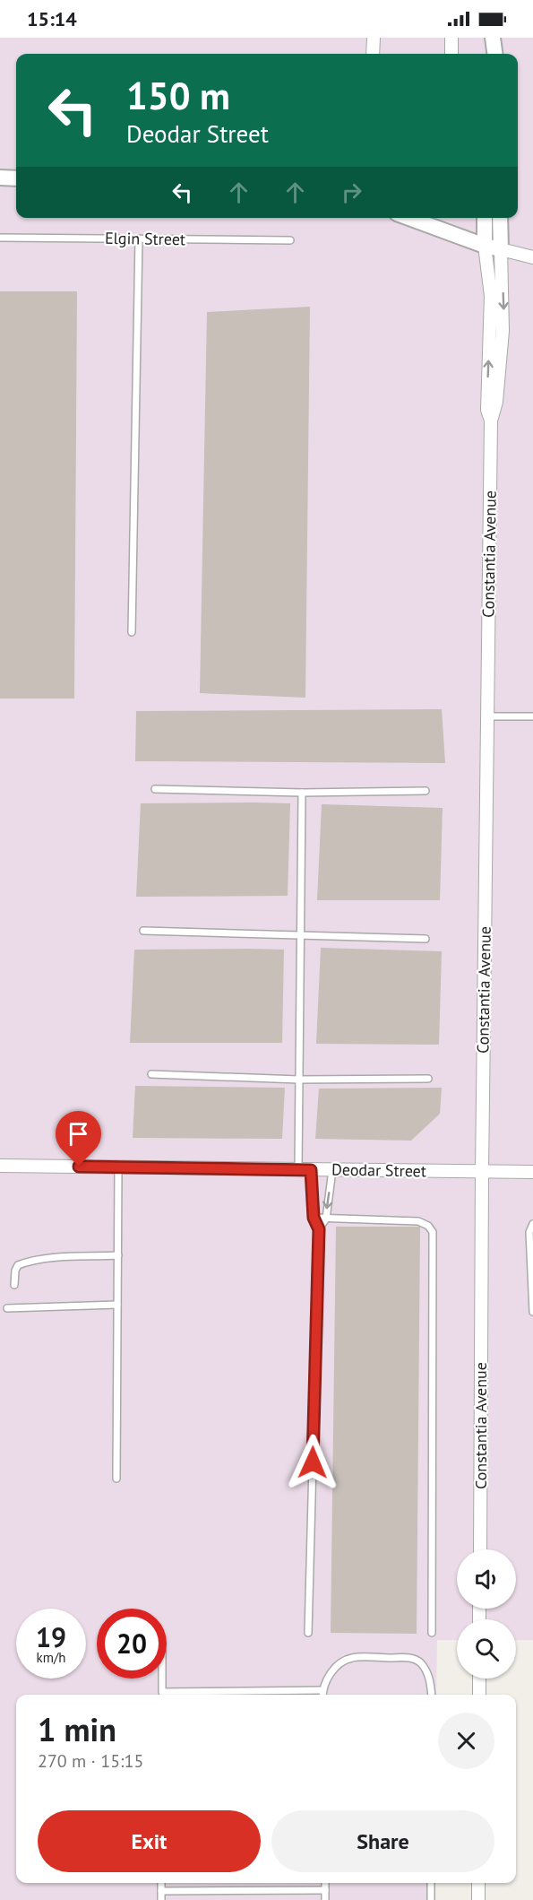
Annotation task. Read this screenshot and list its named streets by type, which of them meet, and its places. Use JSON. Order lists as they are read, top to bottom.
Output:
{
  "streets": {
    "street": ["Constantia Avenue", "Deodar Street"],
    "lane": ["Elgin Street"]
  },
  "crossings": [
    ["Constantia Avenue", "Deodar Street"]
  ],
  "page": {
    "status": "15:14",
    "turn": ["150 m", "Deodar Street"],
    "speed": "19 km/h",
    "limit": "20",
    "heading": ["1 min", "270 m · 15:15"],
    "buttons": ["Exit", "Share"]
  }
}
